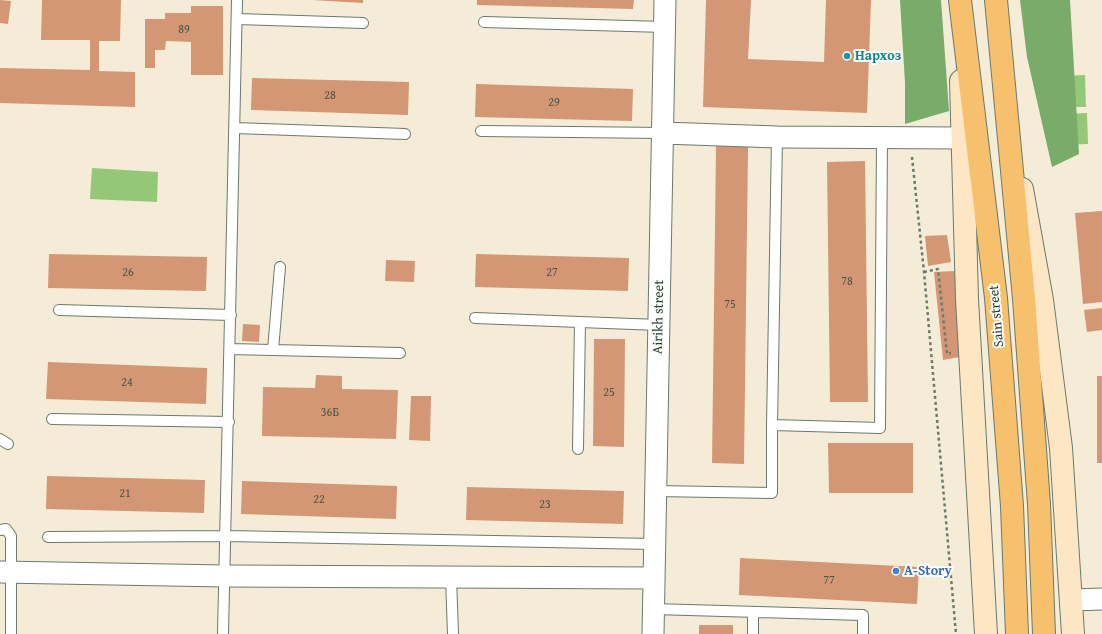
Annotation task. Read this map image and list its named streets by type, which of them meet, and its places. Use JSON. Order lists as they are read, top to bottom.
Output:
{
  "streets": {
    "main road": ["Sain street"],
    "street": ["Airikh street"]
  },
  "places": ["Нархоз", "A-Story"],
  "house_numbers": [
    "89",
    "28",
    "29",
    "26",
    "27",
    "78",
    "75",
    "24",
    "25",
    "36Б",
    "21",
    "22",
    "23",
    "77"
  ]
}
